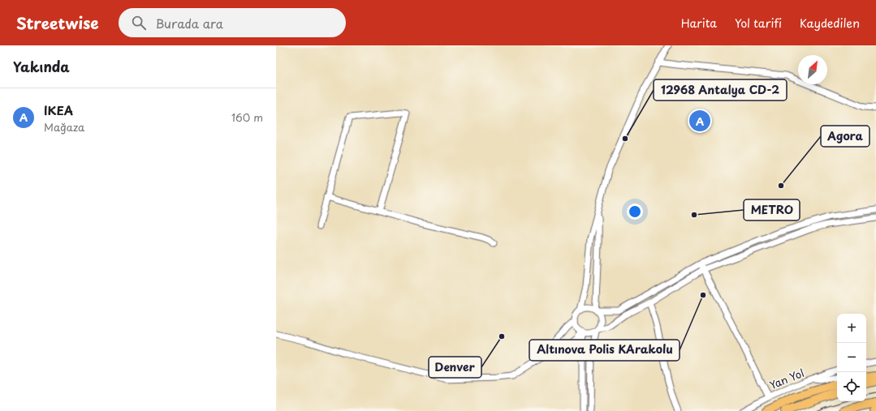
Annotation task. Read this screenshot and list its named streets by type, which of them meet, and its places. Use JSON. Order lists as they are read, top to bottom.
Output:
{
  "streets": {
    "street": ["Yan Yol"]
  },
  "places": [
    "12968 Antalya CD-2",
    "Agora",
    "METRO",
    "Altınova Polis KArakolu",
    "Denver"
  ],
  "north": "top right",
  "page": {
    "header": "Streetwise",
    "search": "Burada ara",
    "nav": ["Harita", "Yol tarifi", "Kaydedilen"],
    "heading": "Yakında",
    "list": [
      {
        "mark": "A",
        "name": "IKEA",
        "note": "Mağaza",
        "value": "160 m"
      }
    ],
    "pins": "A",
    "map_buttons": ["+", "−"]
  }
}
